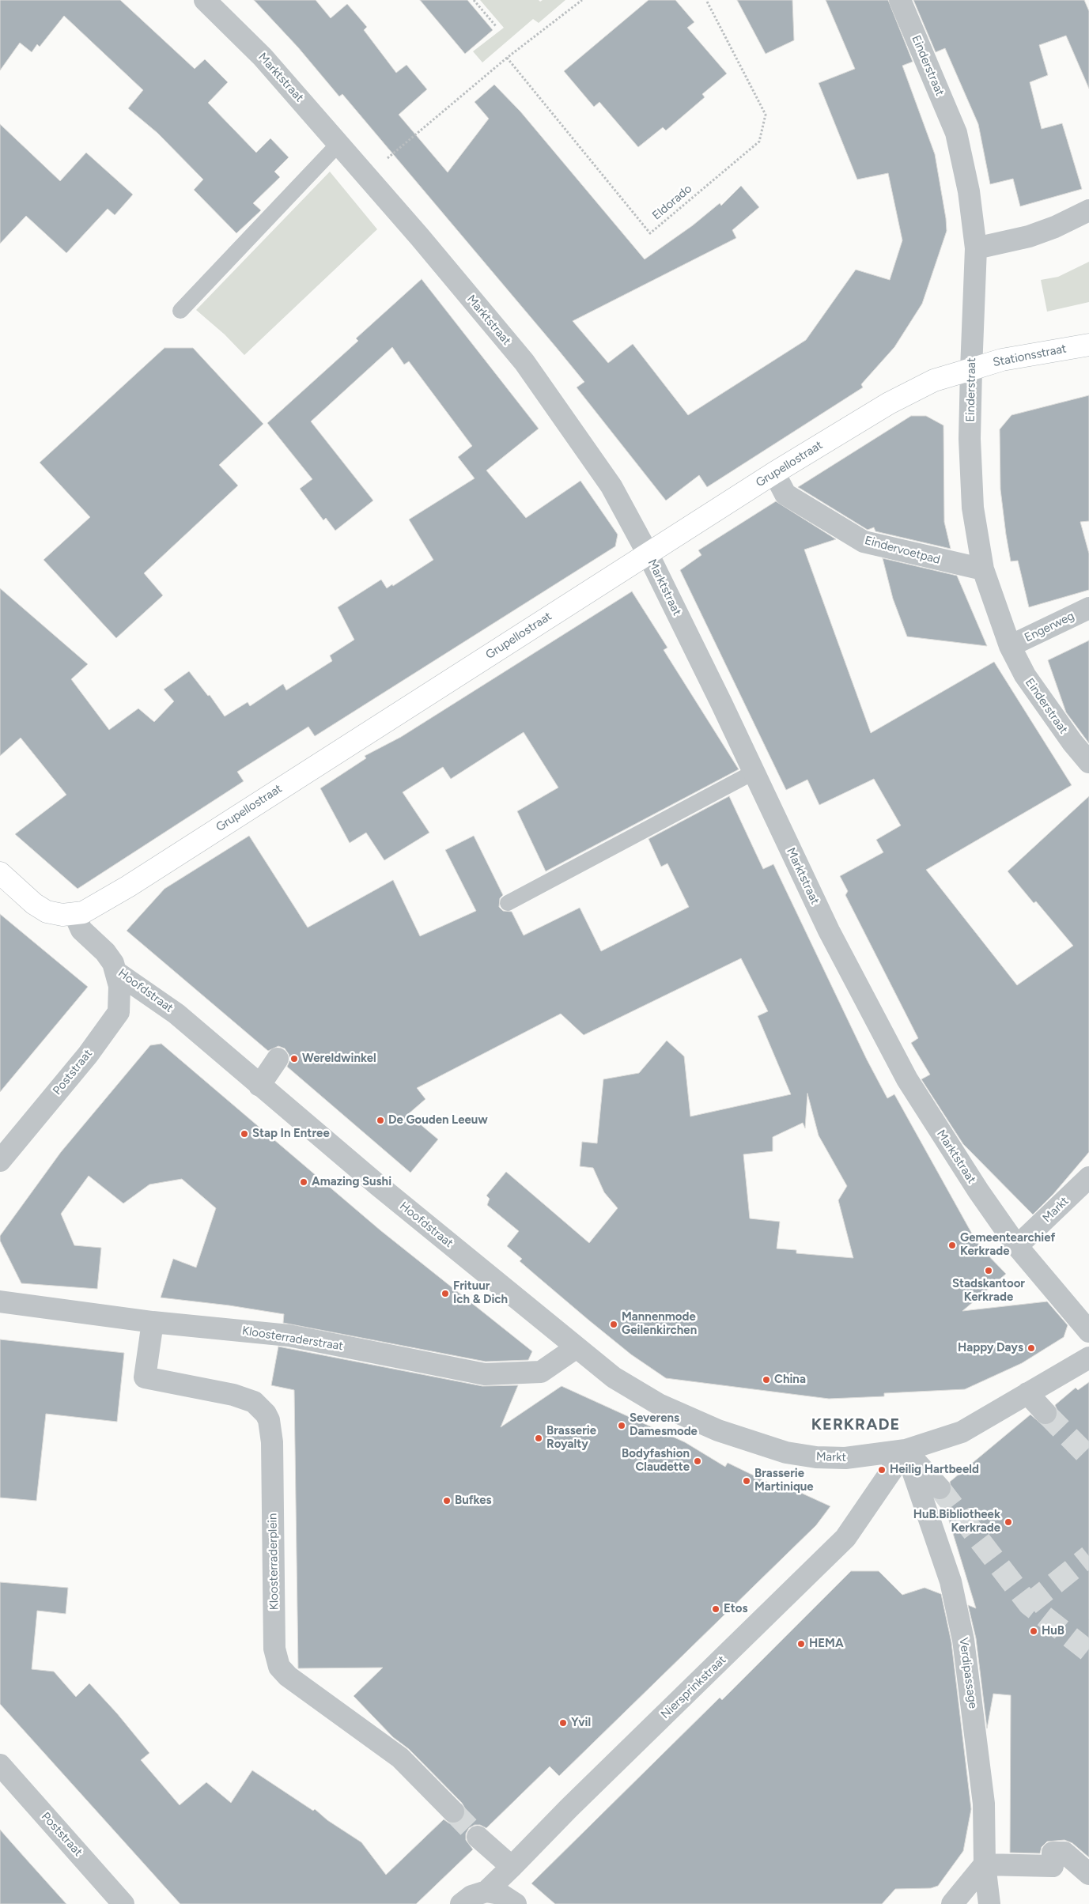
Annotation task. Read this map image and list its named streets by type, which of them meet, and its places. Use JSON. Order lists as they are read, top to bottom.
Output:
{
  "streets": {
    "main road": ["Stationsstraat", "Grupellostraat"],
    "street": [
      "Einderstraat",
      "Marktstraat",
      "Eindervoetpad",
      "Engerweg",
      "Hoofdstraat",
      "Poststraat",
      "Markt",
      "Kloosterraderstraat",
      "Kloosterraderplein",
      "Verdipassage",
      "Niersprinkstraat"
    ],
    "path": ["Eldorado"]
  },
  "crossings": [
    ["Einderstraat", "Stationsstraat"],
    ["Einderstraat", "Grupellostraat"],
    ["Einderstraat", "Eindervoetpad"],
    ["Einderstraat", "Engerweg"],
    ["Marktstraat", "Grupellostraat"],
    ["Marktstraat", "Markt"],
    ["Stationsstraat", "Grupellostraat"],
    ["Grupellostraat", "Eindervoetpad"],
    ["Grupellostraat", "Hoofdstraat"],
    ["Hoofdstraat", "Poststraat"],
    ["Hoofdstraat", "Markt"],
    ["Hoofdstraat", "Kloosterraderstraat"],
    ["Markt", "Kloosterraderstraat"],
    ["Markt", "Verdipassage"],
    ["Markt", "Niersprinkstraat"],
    ["Kloosterraderstraat", "Kloosterraderplein"],
    ["Verdipassage", "Niersprinkstraat"]
  ],
  "districts": ["KERKRADE"],
  "places": [
    "Wereldwinkel",
    "De Gouden Leeuw",
    "Stap In Entree",
    "Amazing Sushi",
    "Gemeentearchief Kerkrade",
    "Stadskantoor Kerkrade",
    "Frituur Ich & Dich",
    "Mannenmode Geilenkirchen",
    "Happy Days",
    "China",
    "Severens Damesmode",
    "Brasserie Royalty",
    "Bodyfashion Claudette",
    "Heilig Hartbeeld",
    "Brasserie Martinique",
    "Bufkes",
    "HuB.Bibliotheek Kerkrade",
    "Etos",
    "HuB",
    "HEMA",
    "Yvil"
  ]
}
